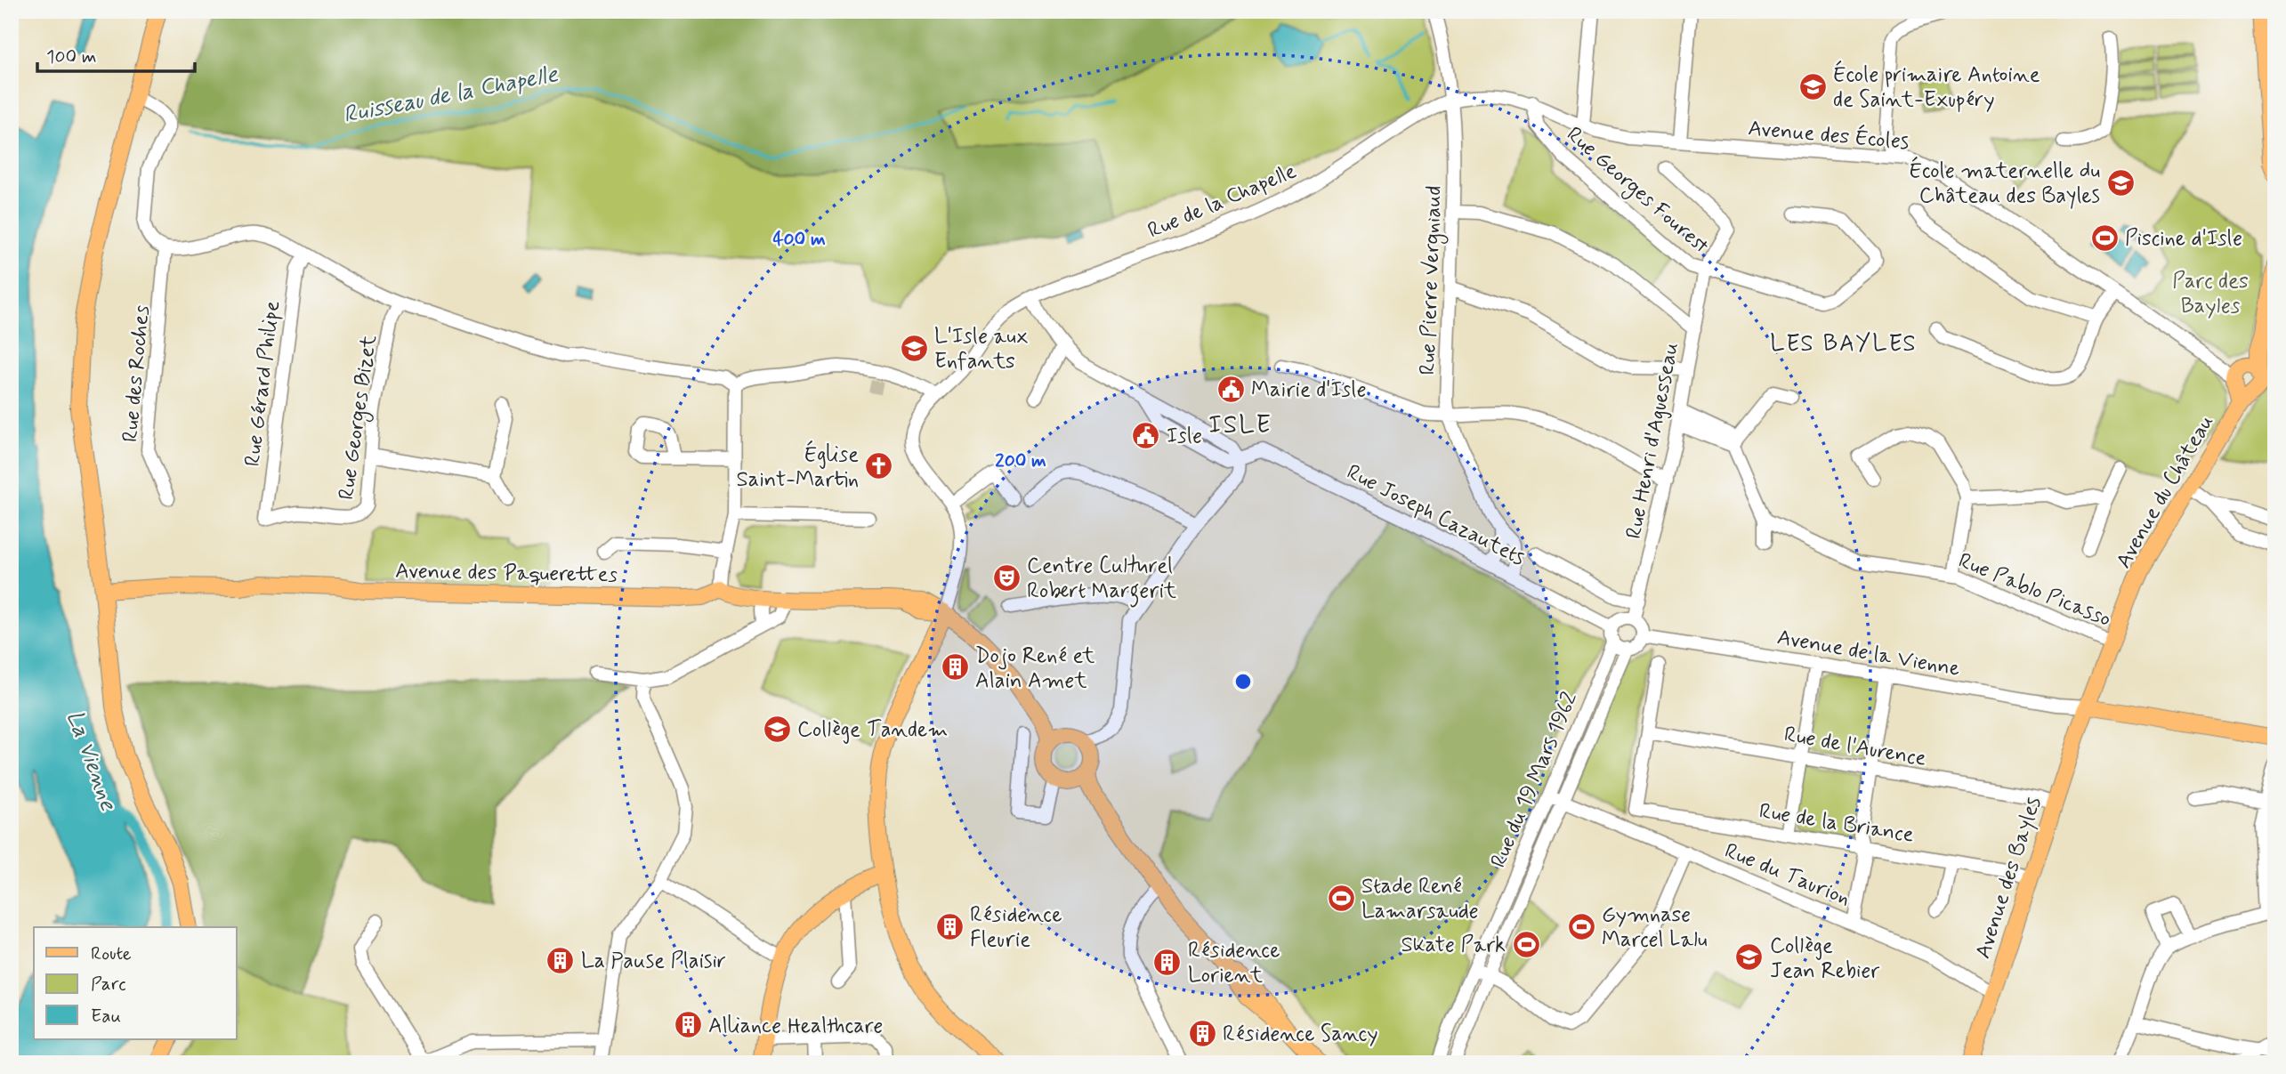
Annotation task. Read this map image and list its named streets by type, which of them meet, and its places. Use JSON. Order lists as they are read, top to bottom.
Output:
{
  "streets": {
    "main road": ["Avenue du Château", "Avenue des Paquerettes", "Avenue des Bayles"],
    "street": [
      "Avenue des Écoles",
      "Rue Georges Fourest",
      "Rue de la Chapelle",
      "Rue Pierre Vergniaud",
      "Rue des Roches",
      "Rue Gérard Philipe",
      "Rue Georges Bizet",
      "Rue Henri d'Aguesseau",
      "Rue Joseph Cazautets",
      "Rue Pablo Picasso",
      "Avenue de la Vienne",
      "Rue de l'Aurence",
      "Rue du 19 Mars 1962",
      "Rue de la Briance",
      "Rue du Taurion"
    ]
  },
  "crossings": [
    ["Avenue des Écoles", "Rue Georges Fourest"],
    ["Avenue des Écoles", "Rue de la Chapelle"],
    ["Avenue des Écoles", "Rue Pierre Vergniaud"],
    ["Avenue des Écoles", "Avenue du Château"],
    ["Rue Georges Fourest", "Rue Henri d'Aguesseau"],
    ["Rue de la Chapelle", "Rue Pierre Vergniaud"],
    ["Rue de la Chapelle", "Rue Joseph Cazautets"],
    ["Rue Gérard Philipe", "Rue Georges Bizet"],
    ["Rue Henri d'Aguesseau", "Rue Joseph Cazautets"],
    ["Rue Henri d'Aguesseau", "Avenue de la Vienne"],
    ["Rue Henri d'Aguesseau", "Rue du 19 Mars 1962"],
    ["Avenue du Château", "Rue Pablo Picasso"],
    ["Avenue du Château", "Avenue de la Vienne"],
    ["Avenue du Château", "Avenue des Bayles"],
    ["Rue Joseph Cazautets", "Avenue de la Vienne"],
    ["Rue Joseph Cazautets", "Rue du 19 Mars 1962"],
    ["Avenue de la Vienne", "Rue du 19 Mars 1962"],
    ["Avenue de la Vienne", "Avenue des Bayles"],
    ["Rue de l'Aurence", "Rue de la Briance"],
    ["Rue de l'Aurence", "Avenue des Bayles"],
    ["Rue du 19 Mars 1962", "Rue du Taurion"],
    ["Rue de la Briance", "Avenue des Bayles"],
    ["Rue du Taurion", "Avenue des Bayles"]
  ],
  "districts": ["LES BAYLES", "ISLE"],
  "water": ["Ruisseau de la Chapelle", "La Vienne"],
  "parks": ["Parc des Bayles"],
  "places": {
    "school or university": [
      "École primaire Antoine de Saint-Exupéry",
      "École maternelle du Château des Bayles",
      "L'Isle aux Enfants",
      "Collège Tandem",
      "Collège Jean Rebier"
    ],
    "sports": [
      "Piscine d'Isle",
      "Stade René Lamarsaude",
      "Gymnase Marcel Lalu",
      "Skate Park"
    ],
    "public building": ["Mairie d'Isle", "Isle"],
    "church": ["Église Saint-Martin"],
    "theatre": ["Centre Culturel Robert Margerit"],
    "building": [
      "Dojo René et Alain Amet",
      "Résidence Fleurie",
      "La Pause Plaisir",
      "Résidence Lorient",
      "Alliance Healthcare",
      "Résidence Sancy"
    ]
  },
  "legend": ["Route", "Parc", "Eau"],
  "scale_bar": "100 m",
  "rings": ["400 m", "200 m"]
}
